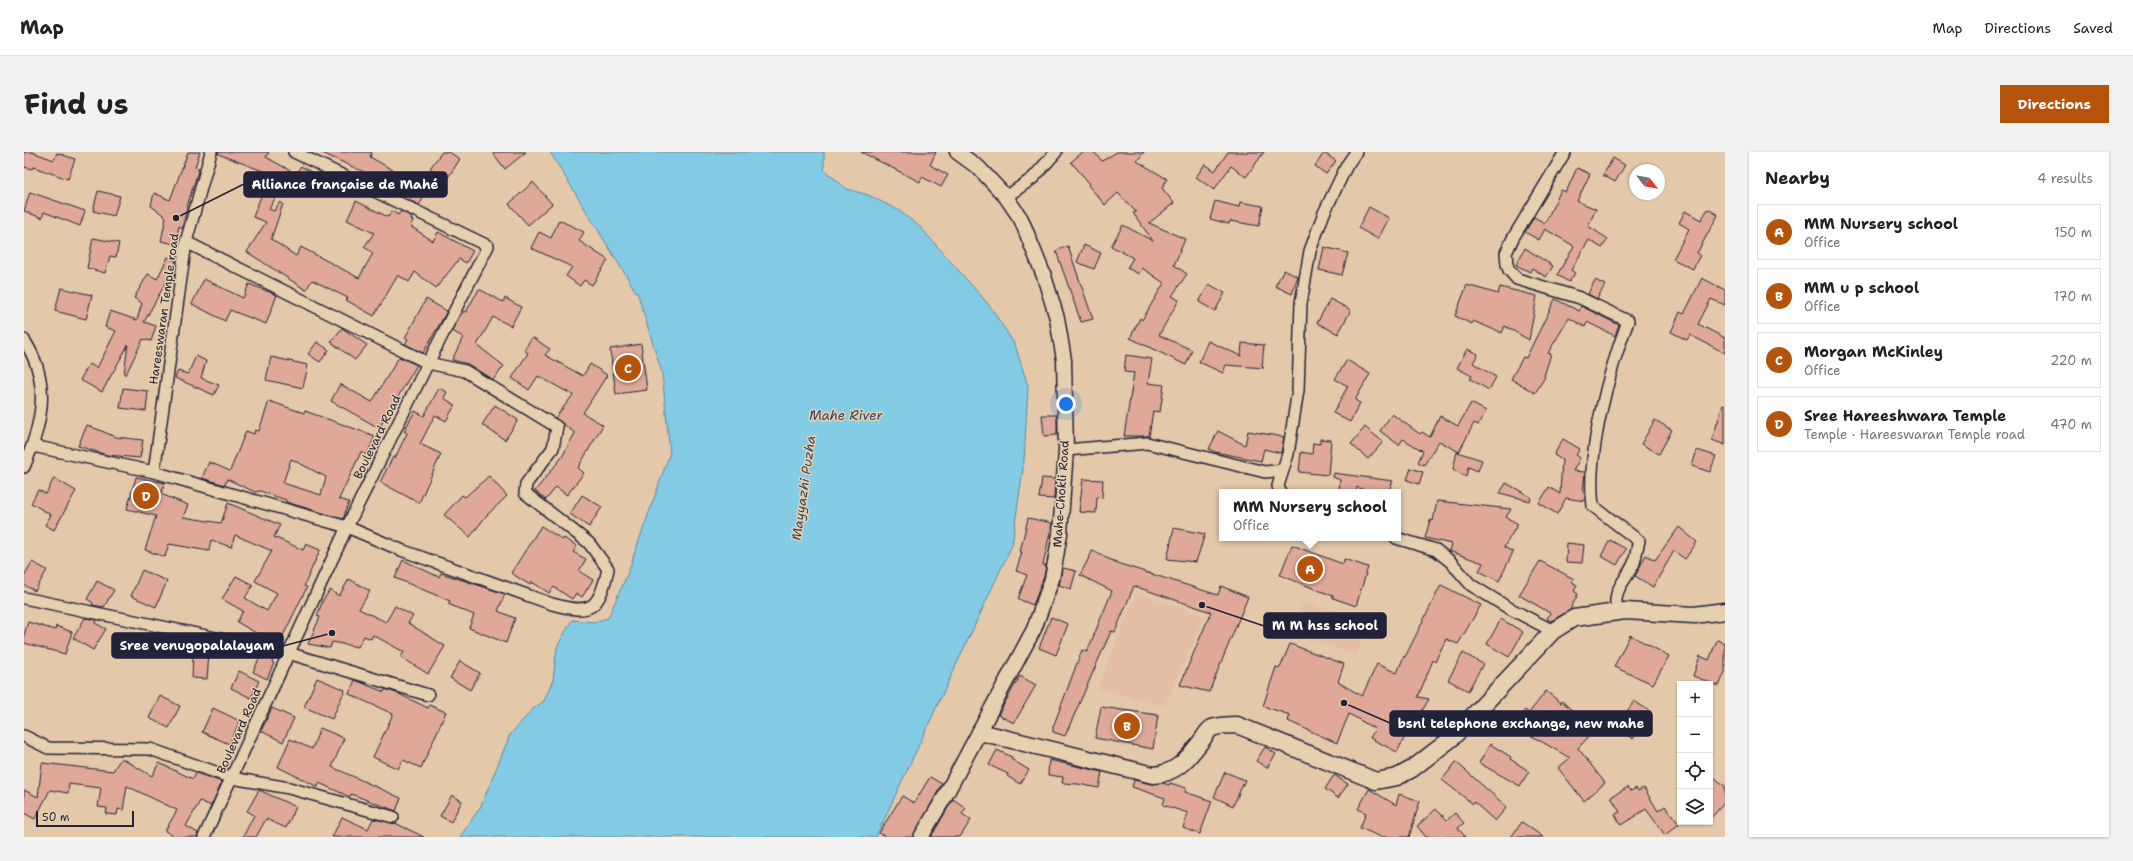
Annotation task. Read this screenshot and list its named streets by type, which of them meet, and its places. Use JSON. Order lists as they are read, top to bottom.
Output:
{
  "streets": {
    "street": ["Hareeswaran Temple road", "Boulevard Road", "Mahe-Chokli Road"]
  },
  "water": ["Mahe River", "Mayyazhi Puzha"],
  "places": [
    "Alliance française de Mahé",
    "M M hss school",
    "Sree venugopalalayam",
    "bsnl telephone exchange, new mahe"
  ],
  "scale_bar": "50 m",
  "north": "bottom right",
  "page": {
    "header": "Map",
    "nav": ["Map", "Directions", "Saved"],
    "title": "Find us",
    "buttons": "Directions",
    "heading": ["Nearby", "4 results"],
    "list": [
      {
        "mark": "A",
        "name": "MM Nursery school",
        "note": "Office",
        "value": "150 m"
      },
      {
        "mark": "B",
        "name": "MM u p school",
        "note": "Office",
        "value": "170 m"
      },
      {
        "mark": "C",
        "name": "Morgan McKinley",
        "note": "Office",
        "value": "220 m"
      },
      {
        "mark": "D",
        "name": "Sree Hareeshwara Temple",
        "note": "Temple · Hareeswaran Temple road",
        "value": "470 m"
      }
    ],
    "pins": [
      "C",
      "D",
      "A",
      "B"
    ],
    "popup": ["MM Nursery school", "Office"],
    "map_buttons": ["+", "−"],
    "scale": "50 m"
  }
}
